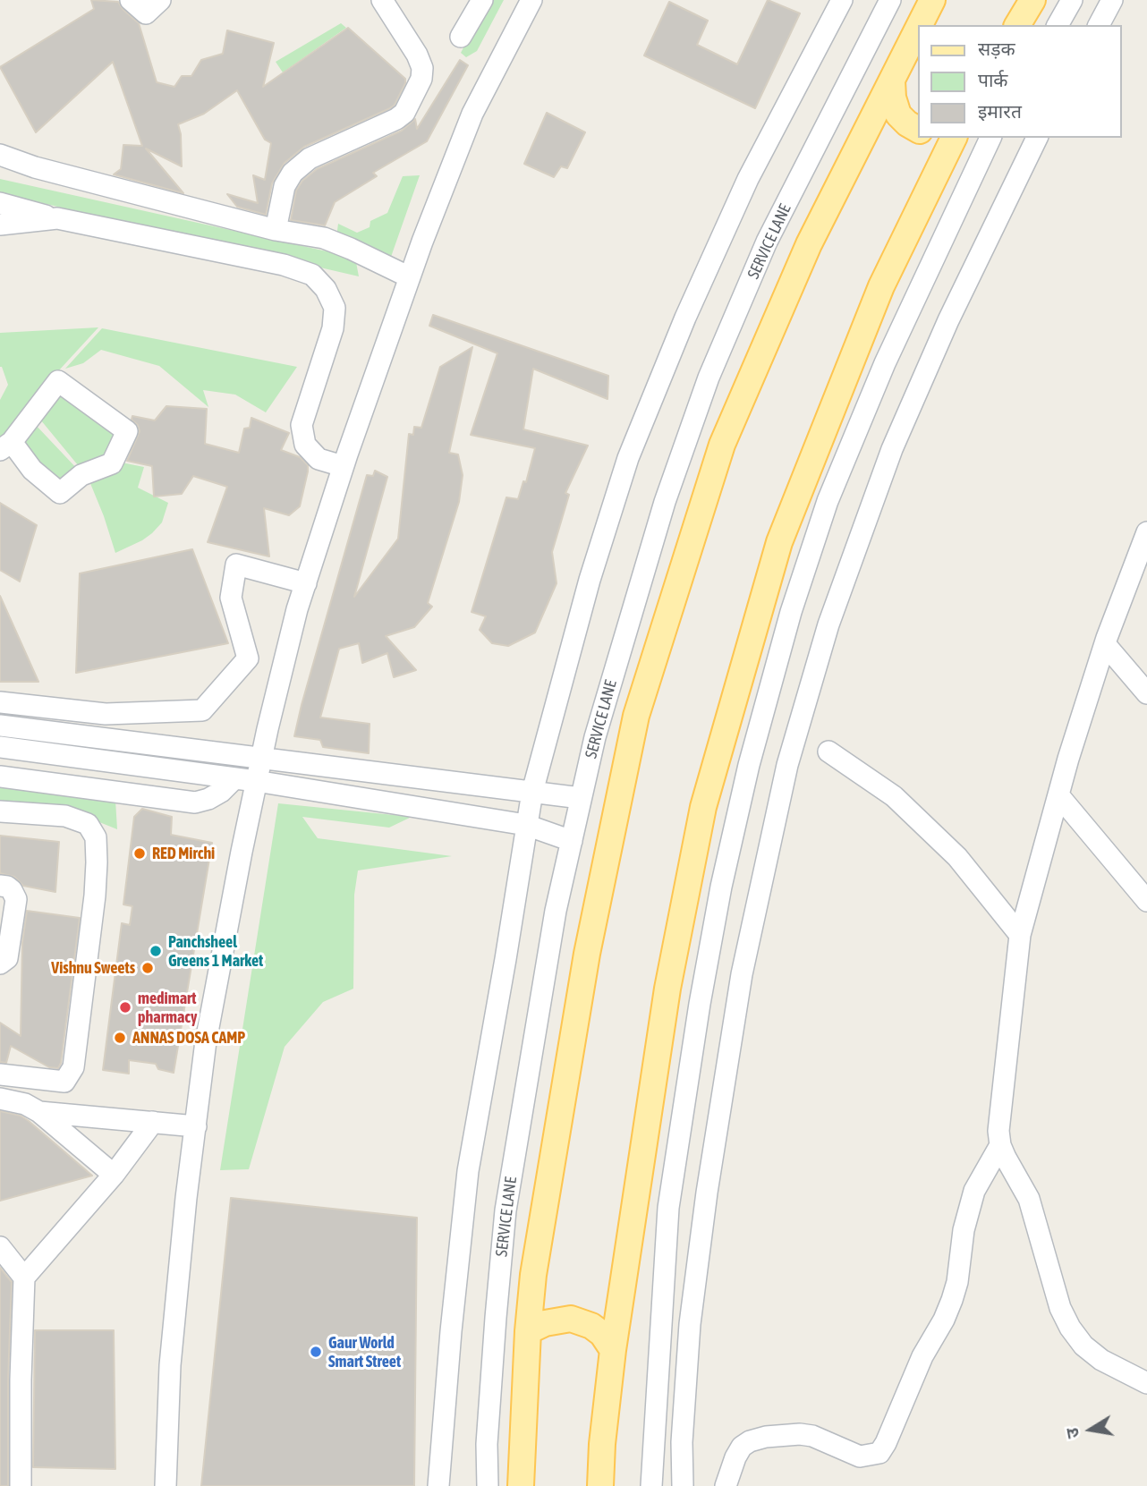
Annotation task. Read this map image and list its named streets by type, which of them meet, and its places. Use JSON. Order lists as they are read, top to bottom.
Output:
{
  "streets": {
    "street": ["SERVICE LANE"]
  },
  "places": [
    "RED Mirchi",
    "Panchsheel Greens 1 Market",
    "Vishnu Sweets",
    "medimart pharmacy",
    "ANNAS DOSA CAMP",
    "Gaur World Smart Street"
  ],
  "legend": ["सड़क", "पार्क", "इमारत"],
  "north": "left"
}
